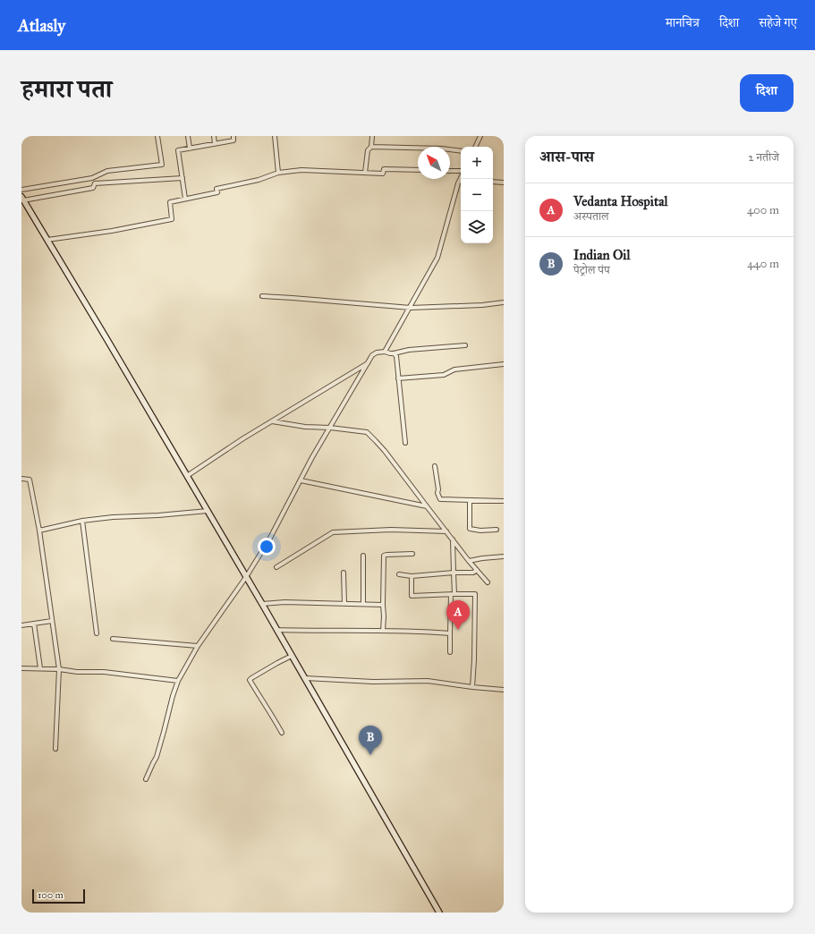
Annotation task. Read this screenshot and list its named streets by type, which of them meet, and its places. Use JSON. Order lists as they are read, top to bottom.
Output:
{
  "scale_bar": "100 m",
  "north": "top left",
  "page": {
    "header": "Atlasly",
    "nav": ["मानचित्र", "दिशा", "सहेजे गए"],
    "title": "हमारा पता",
    "buttons": "दिशा",
    "heading": ["आस-पास", "2 नतीजे"],
    "map_buttons": ["+", "−"],
    "list": [
      {
        "mark": "A",
        "name": "Vedanta Hospital",
        "note": "अस्पताल",
        "value": "400 m"
      },
      {
        "mark": "B",
        "name": "Indian Oil",
        "note": "पेट्रोल पंप",
        "value": "440 m"
      }
    ],
    "pins": ["A", "B"],
    "scale": "100 m"
  }
}
